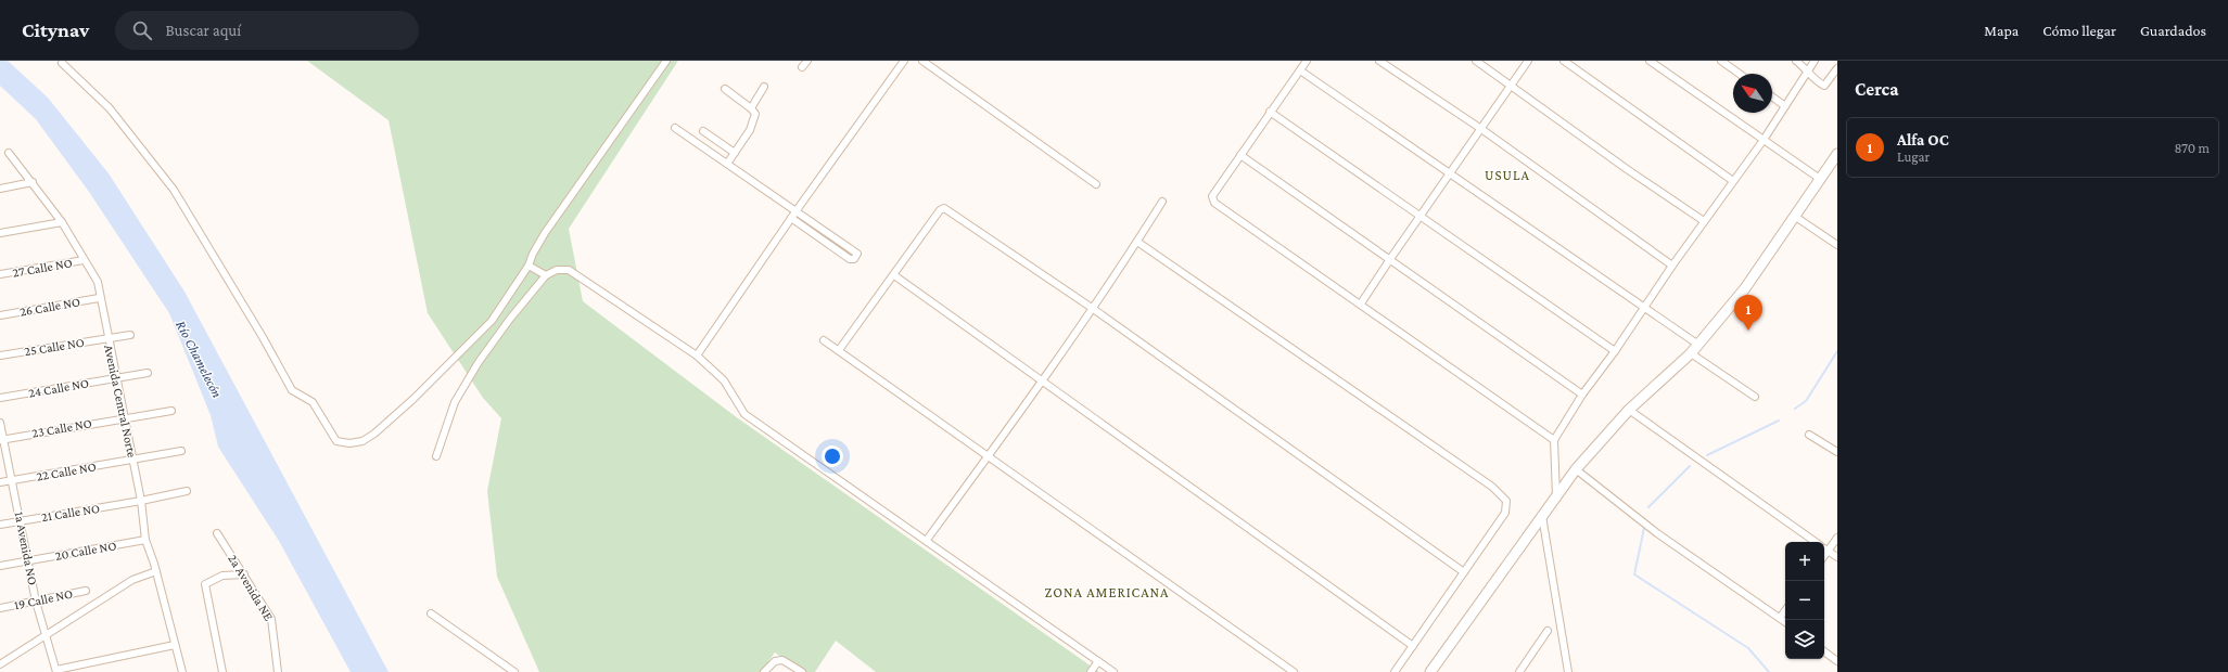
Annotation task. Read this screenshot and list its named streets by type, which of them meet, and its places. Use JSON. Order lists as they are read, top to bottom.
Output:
{
  "streets": {
    "street": [
      "27 Calle NO",
      "26 Calle NO",
      "25 Calle NO",
      "24 Calle NO",
      "Avenida Central Norte",
      "23 Calle NO",
      "22 Calle NO",
      "21 Calle NO",
      "1a Avenida NO",
      "20 Calle NO",
      "2a Avenida NE",
      "19 Calle NO"
    ]
  },
  "crossings": [
    ["27 Calle NO", "Avenida Central Norte"],
    ["26 Calle NO", "Avenida Central Norte"],
    ["25 Calle NO", "Avenida Central Norte"],
    ["24 Calle NO", "Avenida Central Norte"],
    ["Avenida Central Norte", "23 Calle NO"],
    ["Avenida Central Norte", "22 Calle NO"],
    ["Avenida Central Norte", "21 Calle NO"],
    ["Avenida Central Norte", "20 Calle NO"],
    ["23 Calle NO", "1a Avenida NO"],
    ["22 Calle NO", "1a Avenida NO"],
    ["21 Calle NO", "1a Avenida NO"],
    ["1a Avenida NO", "20 Calle NO"],
    ["1a Avenida NO", "19 Calle NO"]
  ],
  "districts": ["USULA", "ZONA AMERICANA"],
  "water": ["Río Chamelecón"],
  "north": "top left",
  "page": {
    "header": "Citynav",
    "search": "Buscar aquí",
    "nav": ["Mapa", "Cómo llegar", "Guardados"],
    "heading": "Cerca",
    "list": [
      {
        "mark": "1",
        "name": "Alfa OC",
        "note": "Lugar",
        "value": "870 m"
      }
    ],
    "pins": "1",
    "map_buttons": ["+", "−"]
  }
}
